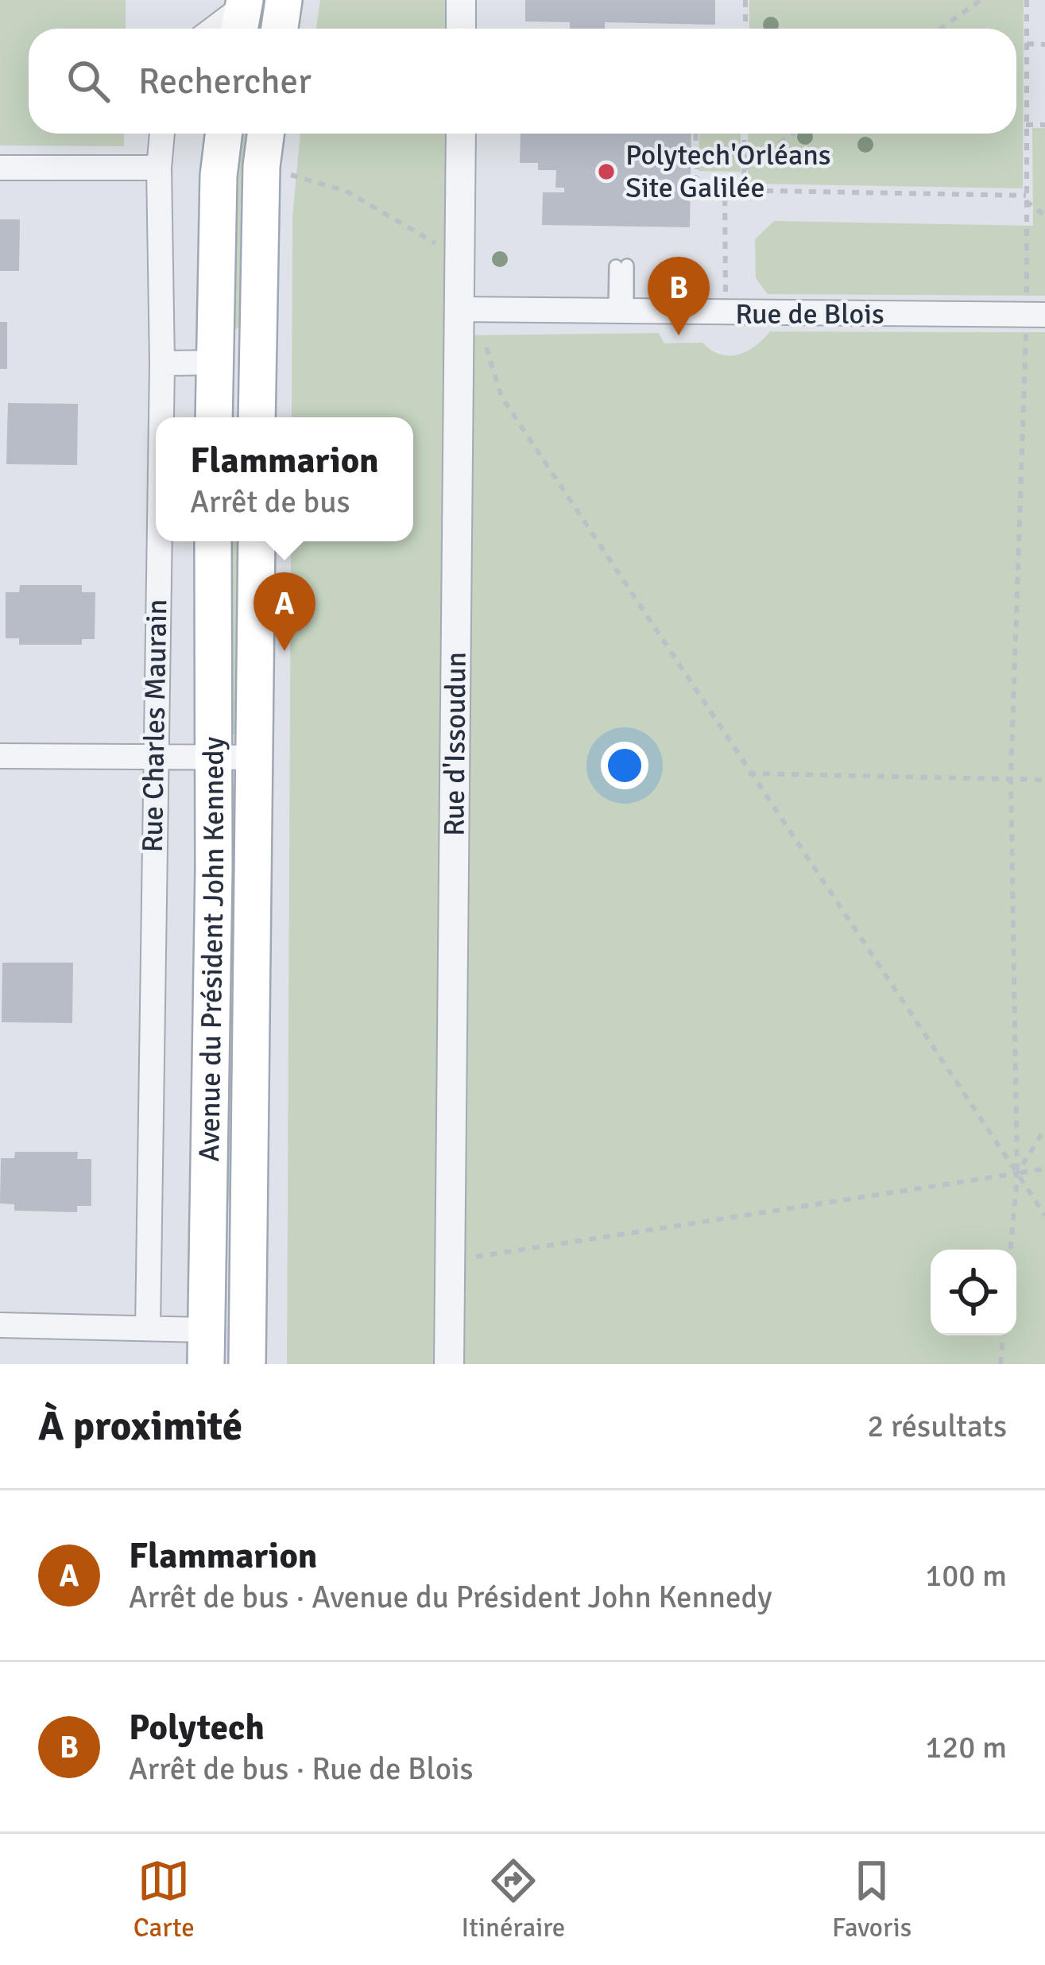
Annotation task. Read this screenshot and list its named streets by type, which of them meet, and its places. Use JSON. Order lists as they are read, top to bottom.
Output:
{
  "streets": {
    "main road": ["Avenue du Président John Kennedy"],
    "street": ["Rue de Blois", "Rue Charles Maurain", "Rue d'Issoudun"]
  },
  "crossings": [
    ["Rue de Blois", "Rue d'Issoudun"]
  ],
  "places": ["Polytech'Orléans Site Galilée"],
  "page": {
    "search": "Rechercher",
    "pins": ["B", "A"],
    "popup": ["Flammarion", "Arrêt de bus"],
    "heading": ["À proximité", "2 résultats"],
    "list": [
      {
        "mark": "A",
        "name": "Flammarion",
        "note": "Arrêt de bus · Avenue du Président John Kennedy",
        "value": "100 m"
      },
      {
        "mark": "B",
        "name": "Polytech",
        "note": "Arrêt de bus · Rue de Blois",
        "value": "120 m"
      }
    ],
    "nav": ["Carte", "Itinéraire", "Favoris"]
  }
}
